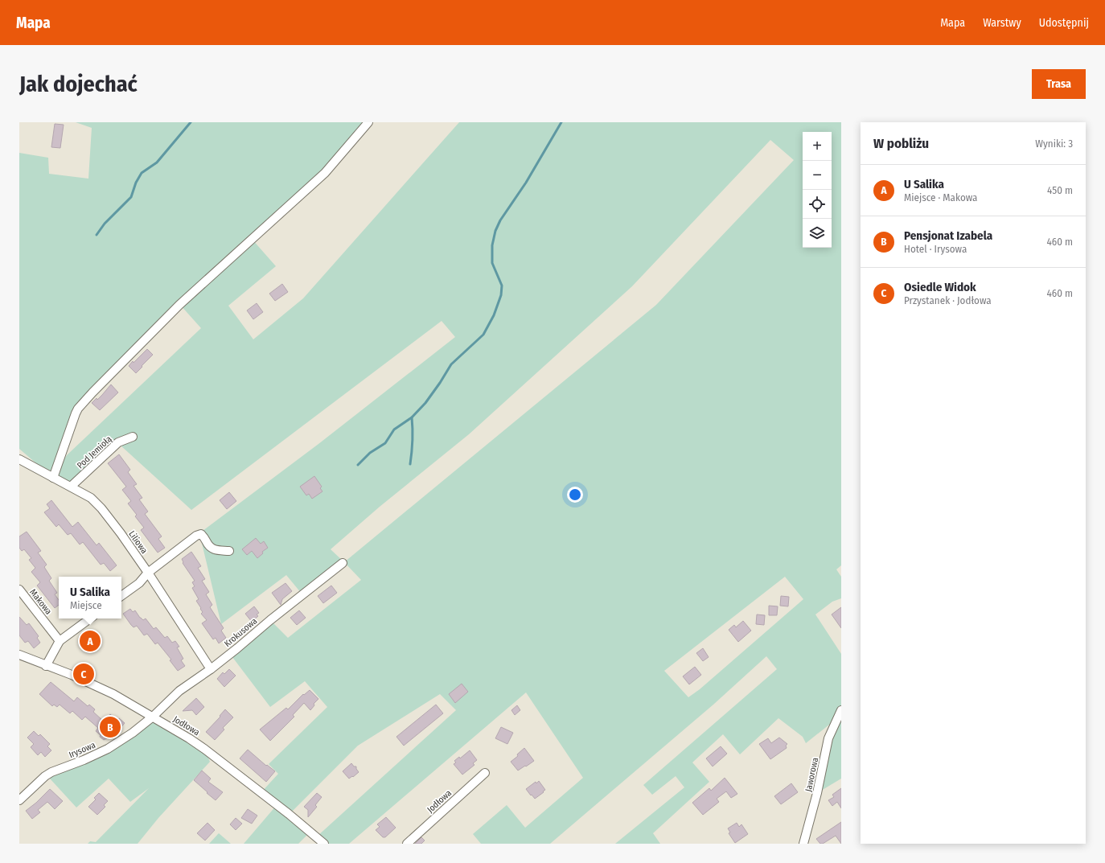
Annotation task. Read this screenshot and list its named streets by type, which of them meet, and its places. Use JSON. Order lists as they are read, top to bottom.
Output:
{
  "streets": {
    "street": [
      "Pod Jemiołą",
      "Liliowa",
      "Makowa",
      "Krokusowa",
      "Jodłowa",
      "Irysowa",
      "Jaworowa"
    ]
  },
  "crossings": [
    ["Pod Jemiołą", "Liliowa"],
    ["Liliowa", "Krokusowa"],
    ["Krokusowa", "Jodłowa"],
    ["Krokusowa", "Irysowa"],
    ["Jodłowa", "Irysowa"]
  ],
  "page": {
    "header": "Mapa",
    "nav": ["Mapa", "Warstwy", "Udostępnij"],
    "buttons": "Trasa",
    "title": "Jak dojechać",
    "heading": ["W pobliżu", "Wyniki: 3"],
    "map_buttons": ["+", "−"],
    "list": [
      {
        "mark": "A",
        "name": "U Salika",
        "note": "Miejsce · Makowa",
        "value": "450 m"
      },
      {
        "mark": "B",
        "name": "Pensjonat Izabela",
        "note": "Hotel · Irysowa",
        "value": "460 m"
      },
      {
        "mark": "C",
        "name": "Osiedle Widok",
        "note": "Przystanek · Jodłowa",
        "value": "460 m"
      }
    ],
    "popup": ["U Salika", "Miejsce"],
    "pins": ["A", "C", "B"]
  }
}
